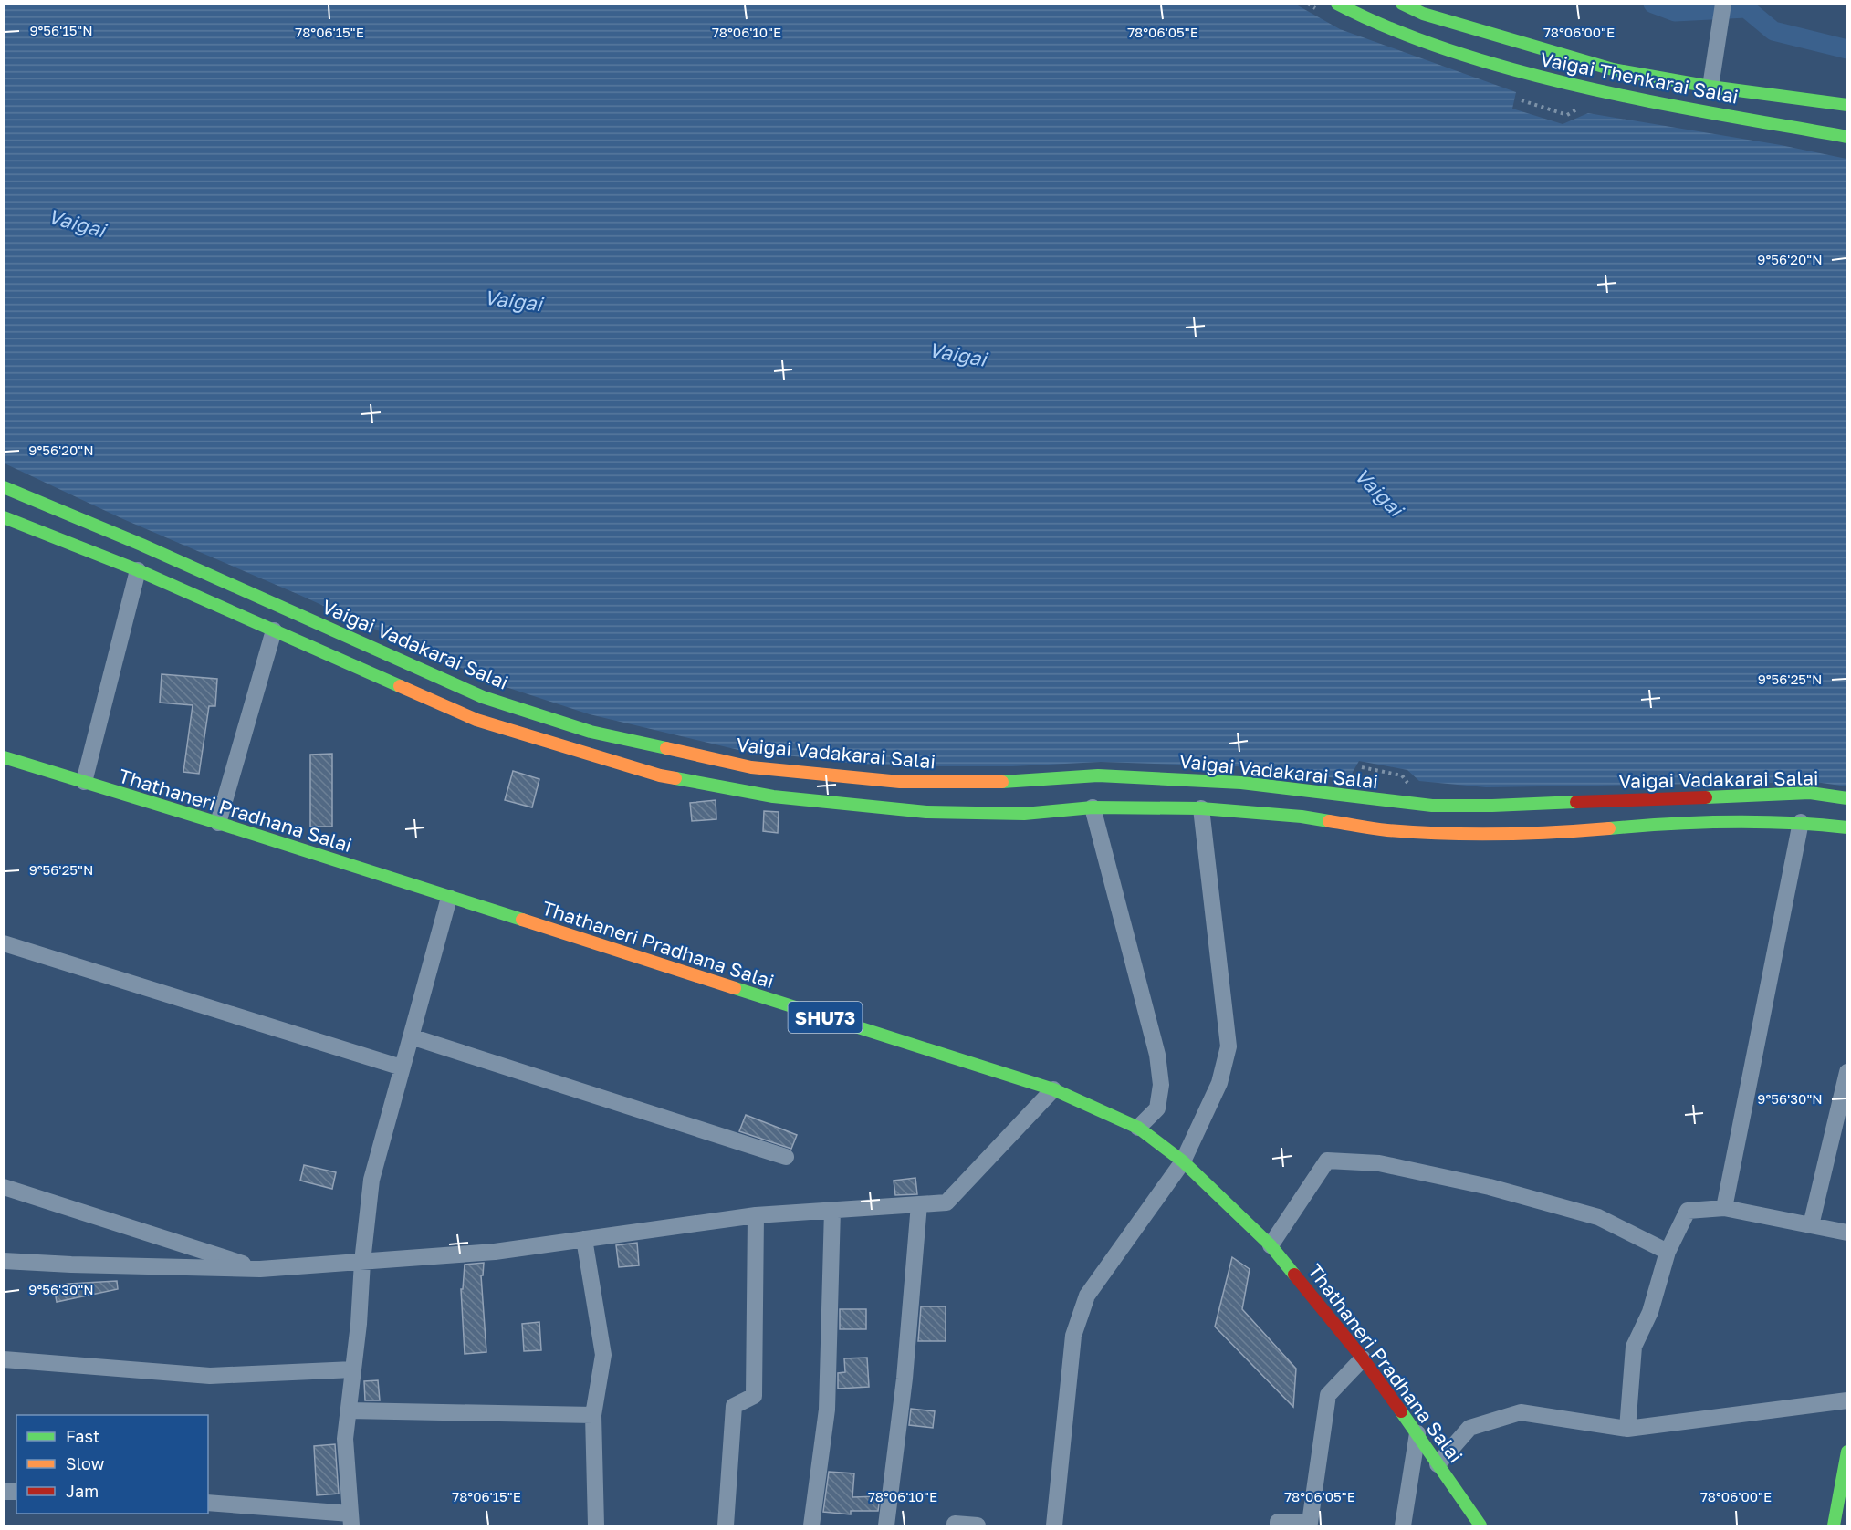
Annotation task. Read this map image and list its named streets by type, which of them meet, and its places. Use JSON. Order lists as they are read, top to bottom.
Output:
{
  "streets": {
    "main road": [
      "Vaigai Thenkarai Salai",
      "Vaigai Vadakarai Salai",
      "Thathaneri Pradhana Salai",
      "SHU73"
    ]
  },
  "water": ["Vaigai"],
  "legend": ["Fast", "Slow", "Jam"],
  "coordinates": [
    "9°56'15\"N",
    "78°06'15\"E",
    "78°06'10\"E",
    "78°06'05\"E",
    "78°06'00\"E",
    "9°56'20\"N",
    "9°56'25\"N",
    "9°56'30\"N"
  ]
}
